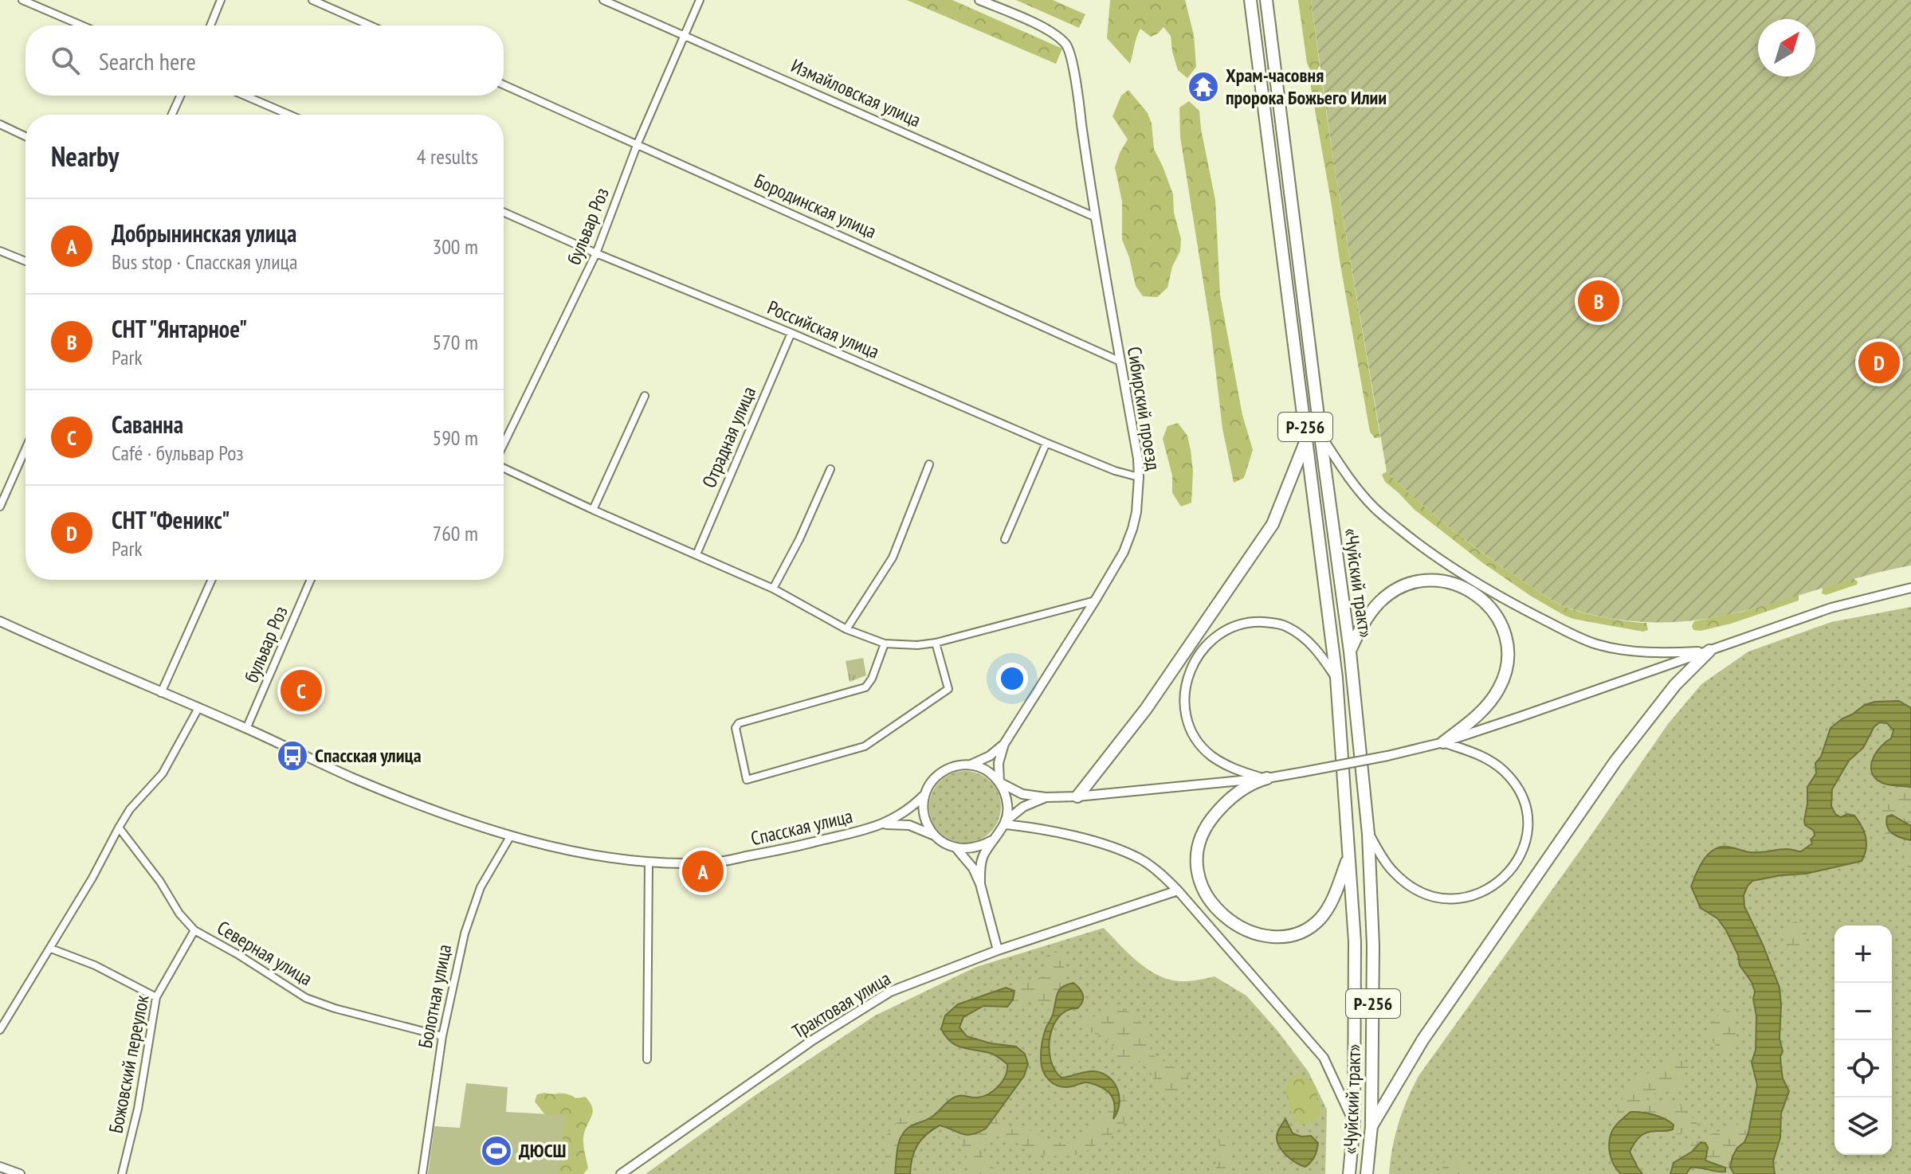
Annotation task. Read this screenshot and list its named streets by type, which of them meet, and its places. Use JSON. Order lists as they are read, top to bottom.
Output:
{
  "streets": {
    "highway": ["Р-256", "«Чуйский тракт»"],
    "street": [
      "Измайловская улица",
      "Бородинская улица",
      "бульвар Роз",
      "Российская улица",
      "Сибирский проезд",
      "Отрадная улица",
      "Спасская улица",
      "Северная улица",
      "Болотная улица",
      "Трактовая улица",
      "Божовский переулок"
    ]
  },
  "crossings": [
    ["Измайловская улица", "бульвар Роз"],
    ["Измайловская улица", "Сибирский проезд"],
    ["Бородинская улица", "бульвар Роз"],
    ["Бородинская улица", "Сибирский проезд"],
    ["бульвар Роз", "Российская улица"],
    ["бульвар Роз", "Спасская улица"],
    ["Российская улица", "Сибирский проезд"],
    ["Российская улица", "Отрадная улица"],
    ["Сибирский проезд", "Спасская улица"],
    ["Спасская улица", "Болотная улица"],
    ["Северная улица", "Болотная улица"],
    ["Северная улица", "Божовский переулок"]
  ],
  "places": {
    "temple": ["Храм-часовня пророка Божьего Илии"],
    "bus stop": ["Спасская улица"],
    "sports": ["ДЮСШ"]
  },
  "north": "top right",
  "page": {
    "search": "Search here",
    "heading": ["Nearby", "4 results"],
    "list": [
      {
        "mark": "A",
        "name": "Добрынинская улица",
        "note": "Bus stop · Спасская улица",
        "value": "300 m"
      },
      {
        "mark": "B",
        "name": "СНТ \"Янтарное\"",
        "note": "Park",
        "value": "570 m"
      },
      {
        "mark": "C",
        "name": "Саванна",
        "note": "Café · бульвар Роз",
        "value": "590 m"
      },
      {
        "mark": "D",
        "name": "СНТ \"Феникс\"",
        "note": "Park",
        "value": "760 m"
      }
    ],
    "pins": [
      "B",
      "D",
      "C",
      "A"
    ],
    "map_buttons": ["+", "−"]
  }
}
